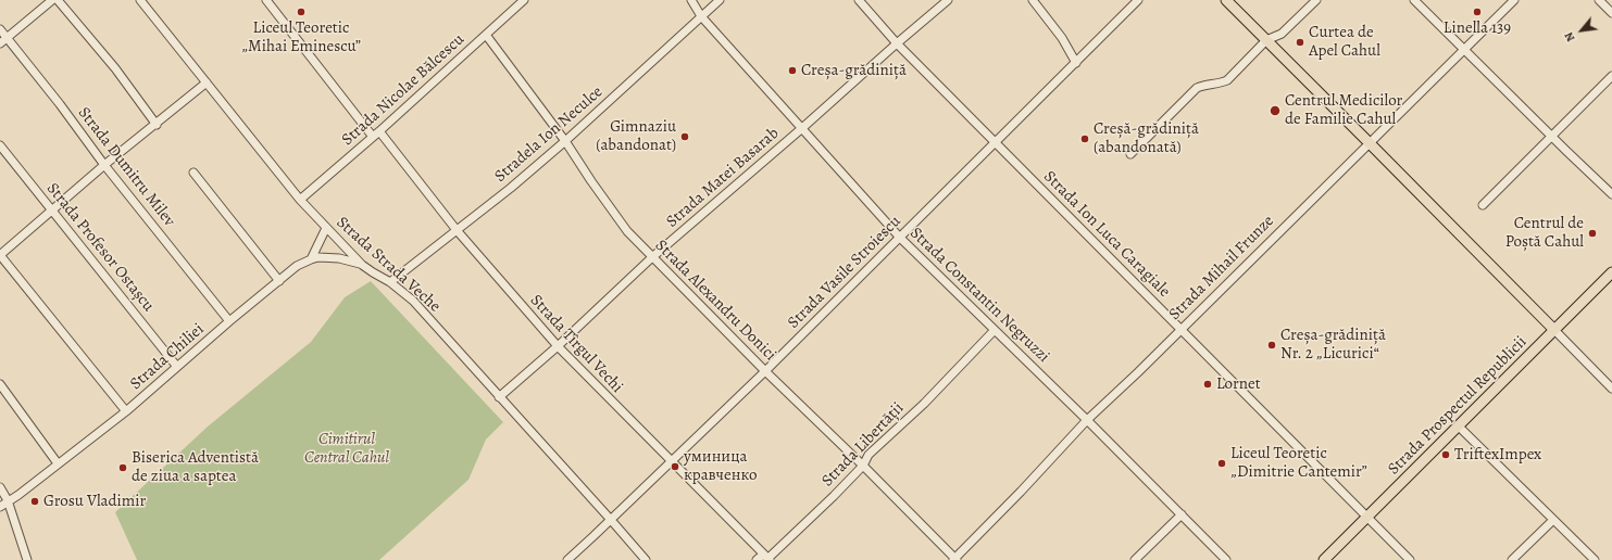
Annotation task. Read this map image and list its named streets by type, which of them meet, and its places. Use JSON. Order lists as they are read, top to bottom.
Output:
{
  "streets": {
    "main road": ["Strada Prospectul Republicii"],
    "street": [
      "Strada Nicolae Bălcescu",
      "Stradela Ion Neculce",
      "Strada Dumitru Milev",
      "Strada Matei Basarab",
      "Strada Ion Luca Caragiale",
      "Strada Profesor Ostașcu",
      "Strada Strada Veche",
      "Strada Mihail Frunze",
      "Strada Vasile Stroiescu",
      "Strada Constantin Negruzzi",
      "Strada Alexandru Donici",
      "Strada Tîrgul Vechi",
      "Strada Chiliei",
      "Strada Libertății"
    ]
  },
  "crossings": [
    ["Strada Nicolae Bălcescu", "Strada Strada Veche"],
    ["Strada Nicolae Bălcescu", "Strada Alexandru Donici"],
    ["Strada Nicolae Bălcescu", "Strada Tîrgul Vechi"],
    ["Stradela Ion Neculce", "Strada Strada Veche"],
    ["Stradela Ion Neculce", "Strada Constantin Negruzzi"],
    ["Stradela Ion Neculce", "Strada Alexandru Donici"],
    ["Stradela Ion Neculce", "Strada Tîrgul Vechi"],
    ["Strada Dumitru Milev", "Strada Chiliei"],
    ["Strada Matei Basarab", "Strada Ion Luca Caragiale"],
    ["Strada Matei Basarab", "Strada Strada Veche"],
    ["Strada Matei Basarab", "Strada Constantin Negruzzi"],
    ["Strada Matei Basarab", "Strada Alexandru Donici"],
    ["Strada Matei Basarab", "Strada Tîrgul Vechi"],
    ["Strada Ion Luca Caragiale", "Strada Mihail Frunze"],
    ["Strada Ion Luca Caragiale", "Strada Vasile Stroiescu"],
    ["Strada Ion Luca Caragiale", "Strada Prospectul Republicii"],
    ["Strada Profesor Ostașcu", "Strada Chiliei"],
    ["Strada Strada Veche", "Strada Vasile Stroiescu"],
    ["Strada Strada Veche", "Strada Chiliei"],
    ["Strada Mihail Frunze", "Strada Constantin Negruzzi"],
    ["Strada Mihail Frunze", "Strada Alexandru Donici"],
    ["Strada Vasile Stroiescu", "Strada Constantin Negruzzi"],
    ["Strada Vasile Stroiescu", "Strada Alexandru Donici"],
    ["Strada Vasile Stroiescu", "Strada Tîrgul Vechi"],
    ["Strada Constantin Negruzzi", "Strada Libertății"],
    ["Strada Alexandru Donici", "Strada Libertății"],
    ["Strada Tîrgul Vechi", "Strada Libertății"]
  ],
  "parks": ["Cimitirul Central Cahul"],
  "places": [
    "Liceul Teoretic „Mihai Eminescu”",
    "Linella 139",
    "Curtea de Apel Cahul",
    "Creșa-grădiniță",
    "Centrul Medicilor de Familie Cahul",
    "Gimnaziu (abandonat)",
    "Creșă-grădiniță (abandonată)",
    "Centrul de Poștă Cahul",
    "Creșa-grădiniță Nr. 2 „Licurici“",
    "Lornet",
    "TriftexImpex",
    "Liceul Teoretic „Dimitrie Cantemir”",
    "уминица кравченко",
    "Biserica Adventistă de ziua a saptea",
    "Grosu Vladimir"
  ],
  "north": "bottom left"
}
